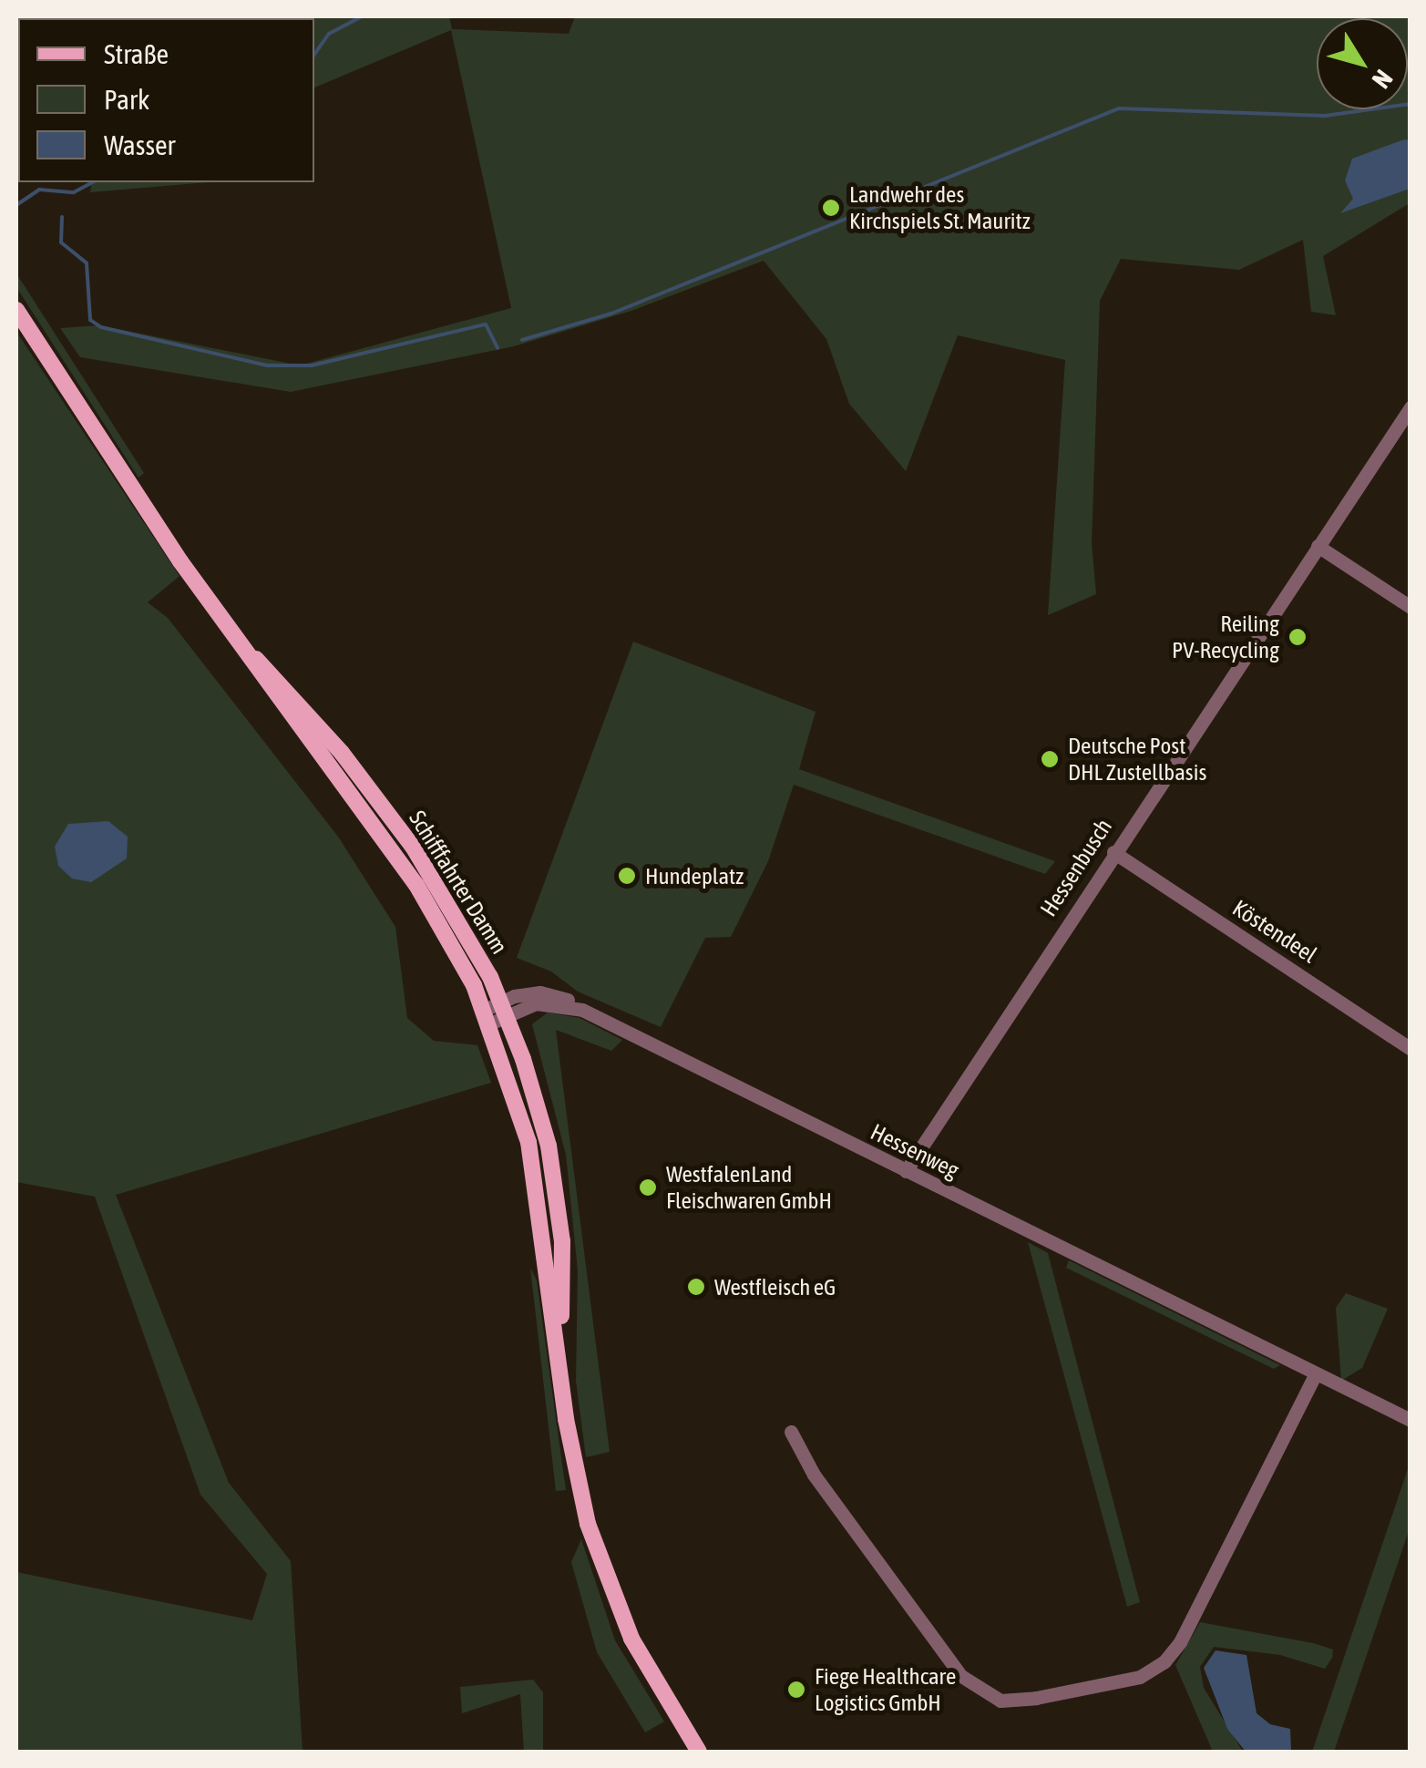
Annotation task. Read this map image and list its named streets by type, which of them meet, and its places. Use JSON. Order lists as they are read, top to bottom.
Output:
{
  "streets": {
    "main road": ["Schifffahrter Damm"],
    "street": ["Hessenbusch", "Köstendeel", "Hessenweg"]
  },
  "crossings": [
    ["Hessenbusch", "Köstendeel"],
    ["Hessenbusch", "Hessenweg"],
    ["Schifffahrter Damm", "Hessenweg"]
  ],
  "places": [
    "Landwehr des Kirchspiels St. Mauritz",
    "Reiling PV-Recycling",
    "Deutsche Post DHL Zustellbasis",
    "Hundeplatz",
    "WestfalenLand Fleischwaren GmbH",
    "Westfleisch eG",
    "Fiege Healthcare Logistics GmbH"
  ],
  "legend": ["Straße", "Park", "Wasser"],
  "north": "bottom right"
}
